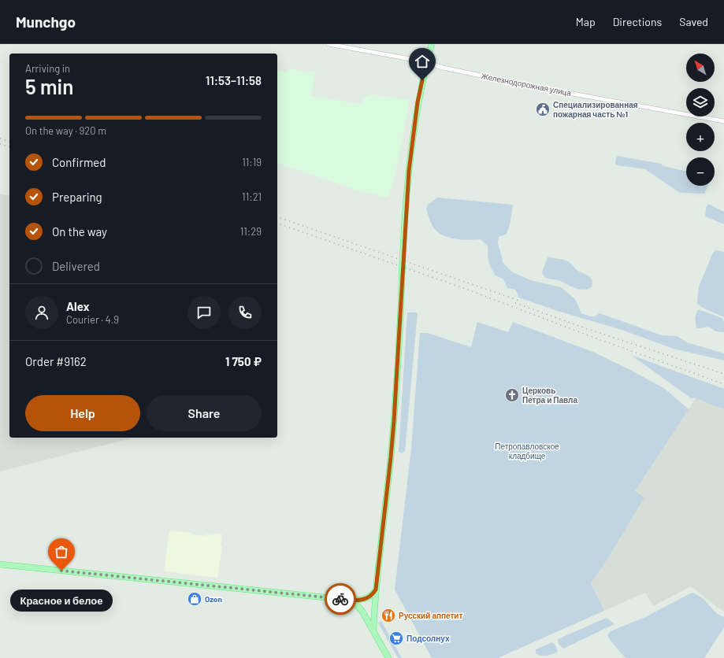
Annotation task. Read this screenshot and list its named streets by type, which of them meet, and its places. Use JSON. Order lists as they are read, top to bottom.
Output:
{
  "streets": {
    "street": ["Железнодорожная улица"]
  },
  "parks": ["Петропавловское кладбище"],
  "places": {
    "public building": ["Специализированная пожарная часть №1"],
    "church": ["Церковь Петра и Павла"],
    "other": ["Красное и белое"],
    "shop": ["Ozon"],
    "restaurant": ["Русский аппетит"],
    "supermarket": ["Подсолнух"]
  },
  "north": "top left",
  "page": {
    "header": "Munchgo",
    "nav": ["Map", "Directions", "Saved"],
    "map_buttons": ["+", "−"],
    "heading": ["5 min", "Arriving in", "11:53–11:58"],
    "panel": [
      "Alex",
      "Courier · 4.9",
      "Order #9162",
      "1 750 ₽"
    ],
    "bar": "On the way · 920 m",
    "list": [
      ["Confirmed", "11:19"],
      ["Preparing", "11:21"],
      ["On the way", "11:29"],
      "Delivered"
    ],
    "buttons": ["Help", "Share"],
    "bubble": "Красное и белое"
  }
}
